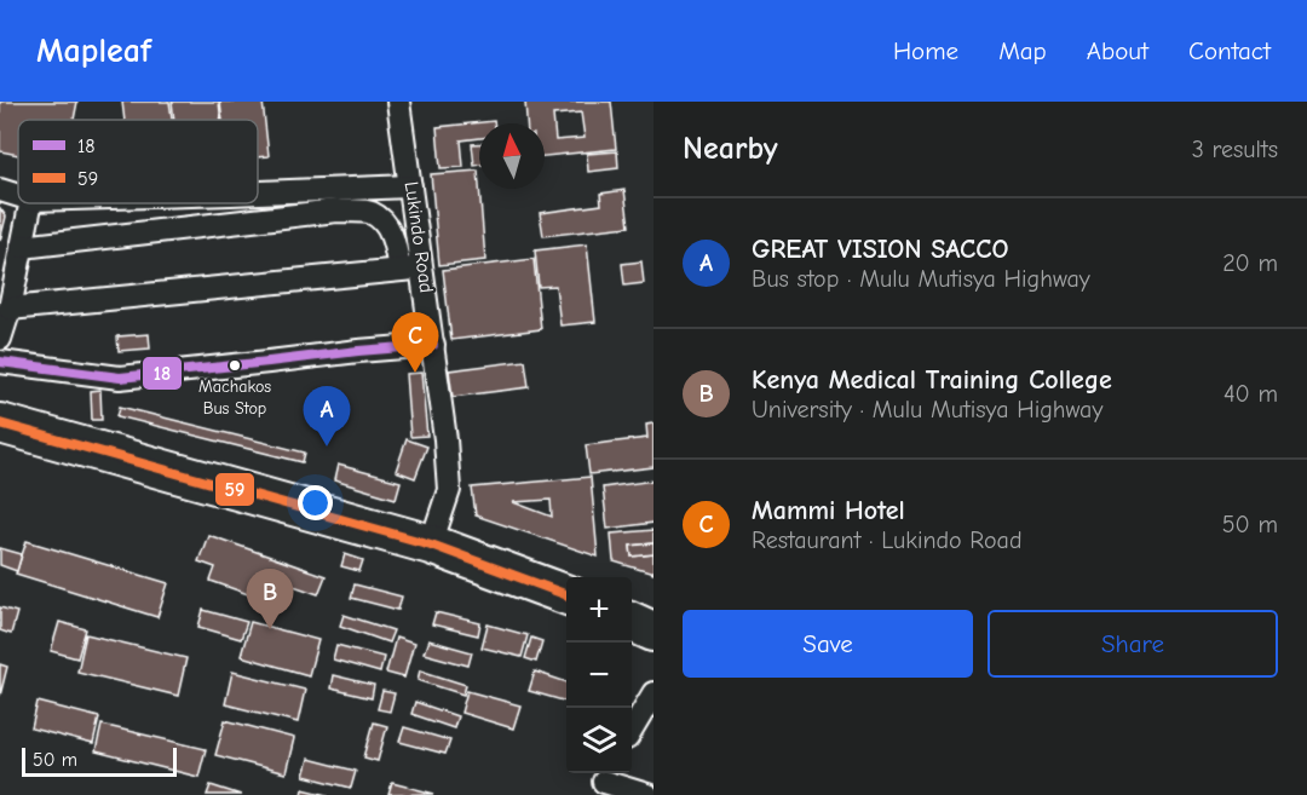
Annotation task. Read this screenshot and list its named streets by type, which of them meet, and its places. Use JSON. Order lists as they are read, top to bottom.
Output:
{
  "streets": {
    "street": ["Lukindo Road"]
  },
  "places": ["Machakos Bus Stop"],
  "lines": ["transit line 18", "transit line 59"],
  "legend": ["18", "59"],
  "scale_bar": "50 m",
  "north": "top",
  "page": {
    "header": "Mapleaf",
    "nav": [
      "Home",
      "Map",
      "About",
      "Contact"
    ],
    "heading": ["Nearby", "3 results"],
    "list": [
      {
        "mark": "A",
        "name": "GREAT VISION SACCO",
        "note": "Bus stop · Mulu Mutisya Highway",
        "value": "20 m"
      },
      {
        "mark": "B",
        "name": "Kenya Medical Training College",
        "note": "University · Mulu Mutisya Highway",
        "value": "40 m"
      },
      {
        "mark": "C",
        "name": "Mammi Hotel",
        "note": "Restaurant · Lukindo Road",
        "value": "50 m"
      }
    ],
    "pins": ["C", "A", "B"],
    "map_buttons": ["+", "−"],
    "buttons": ["Save", "Share"],
    "scale": "50 m"
  }
}
